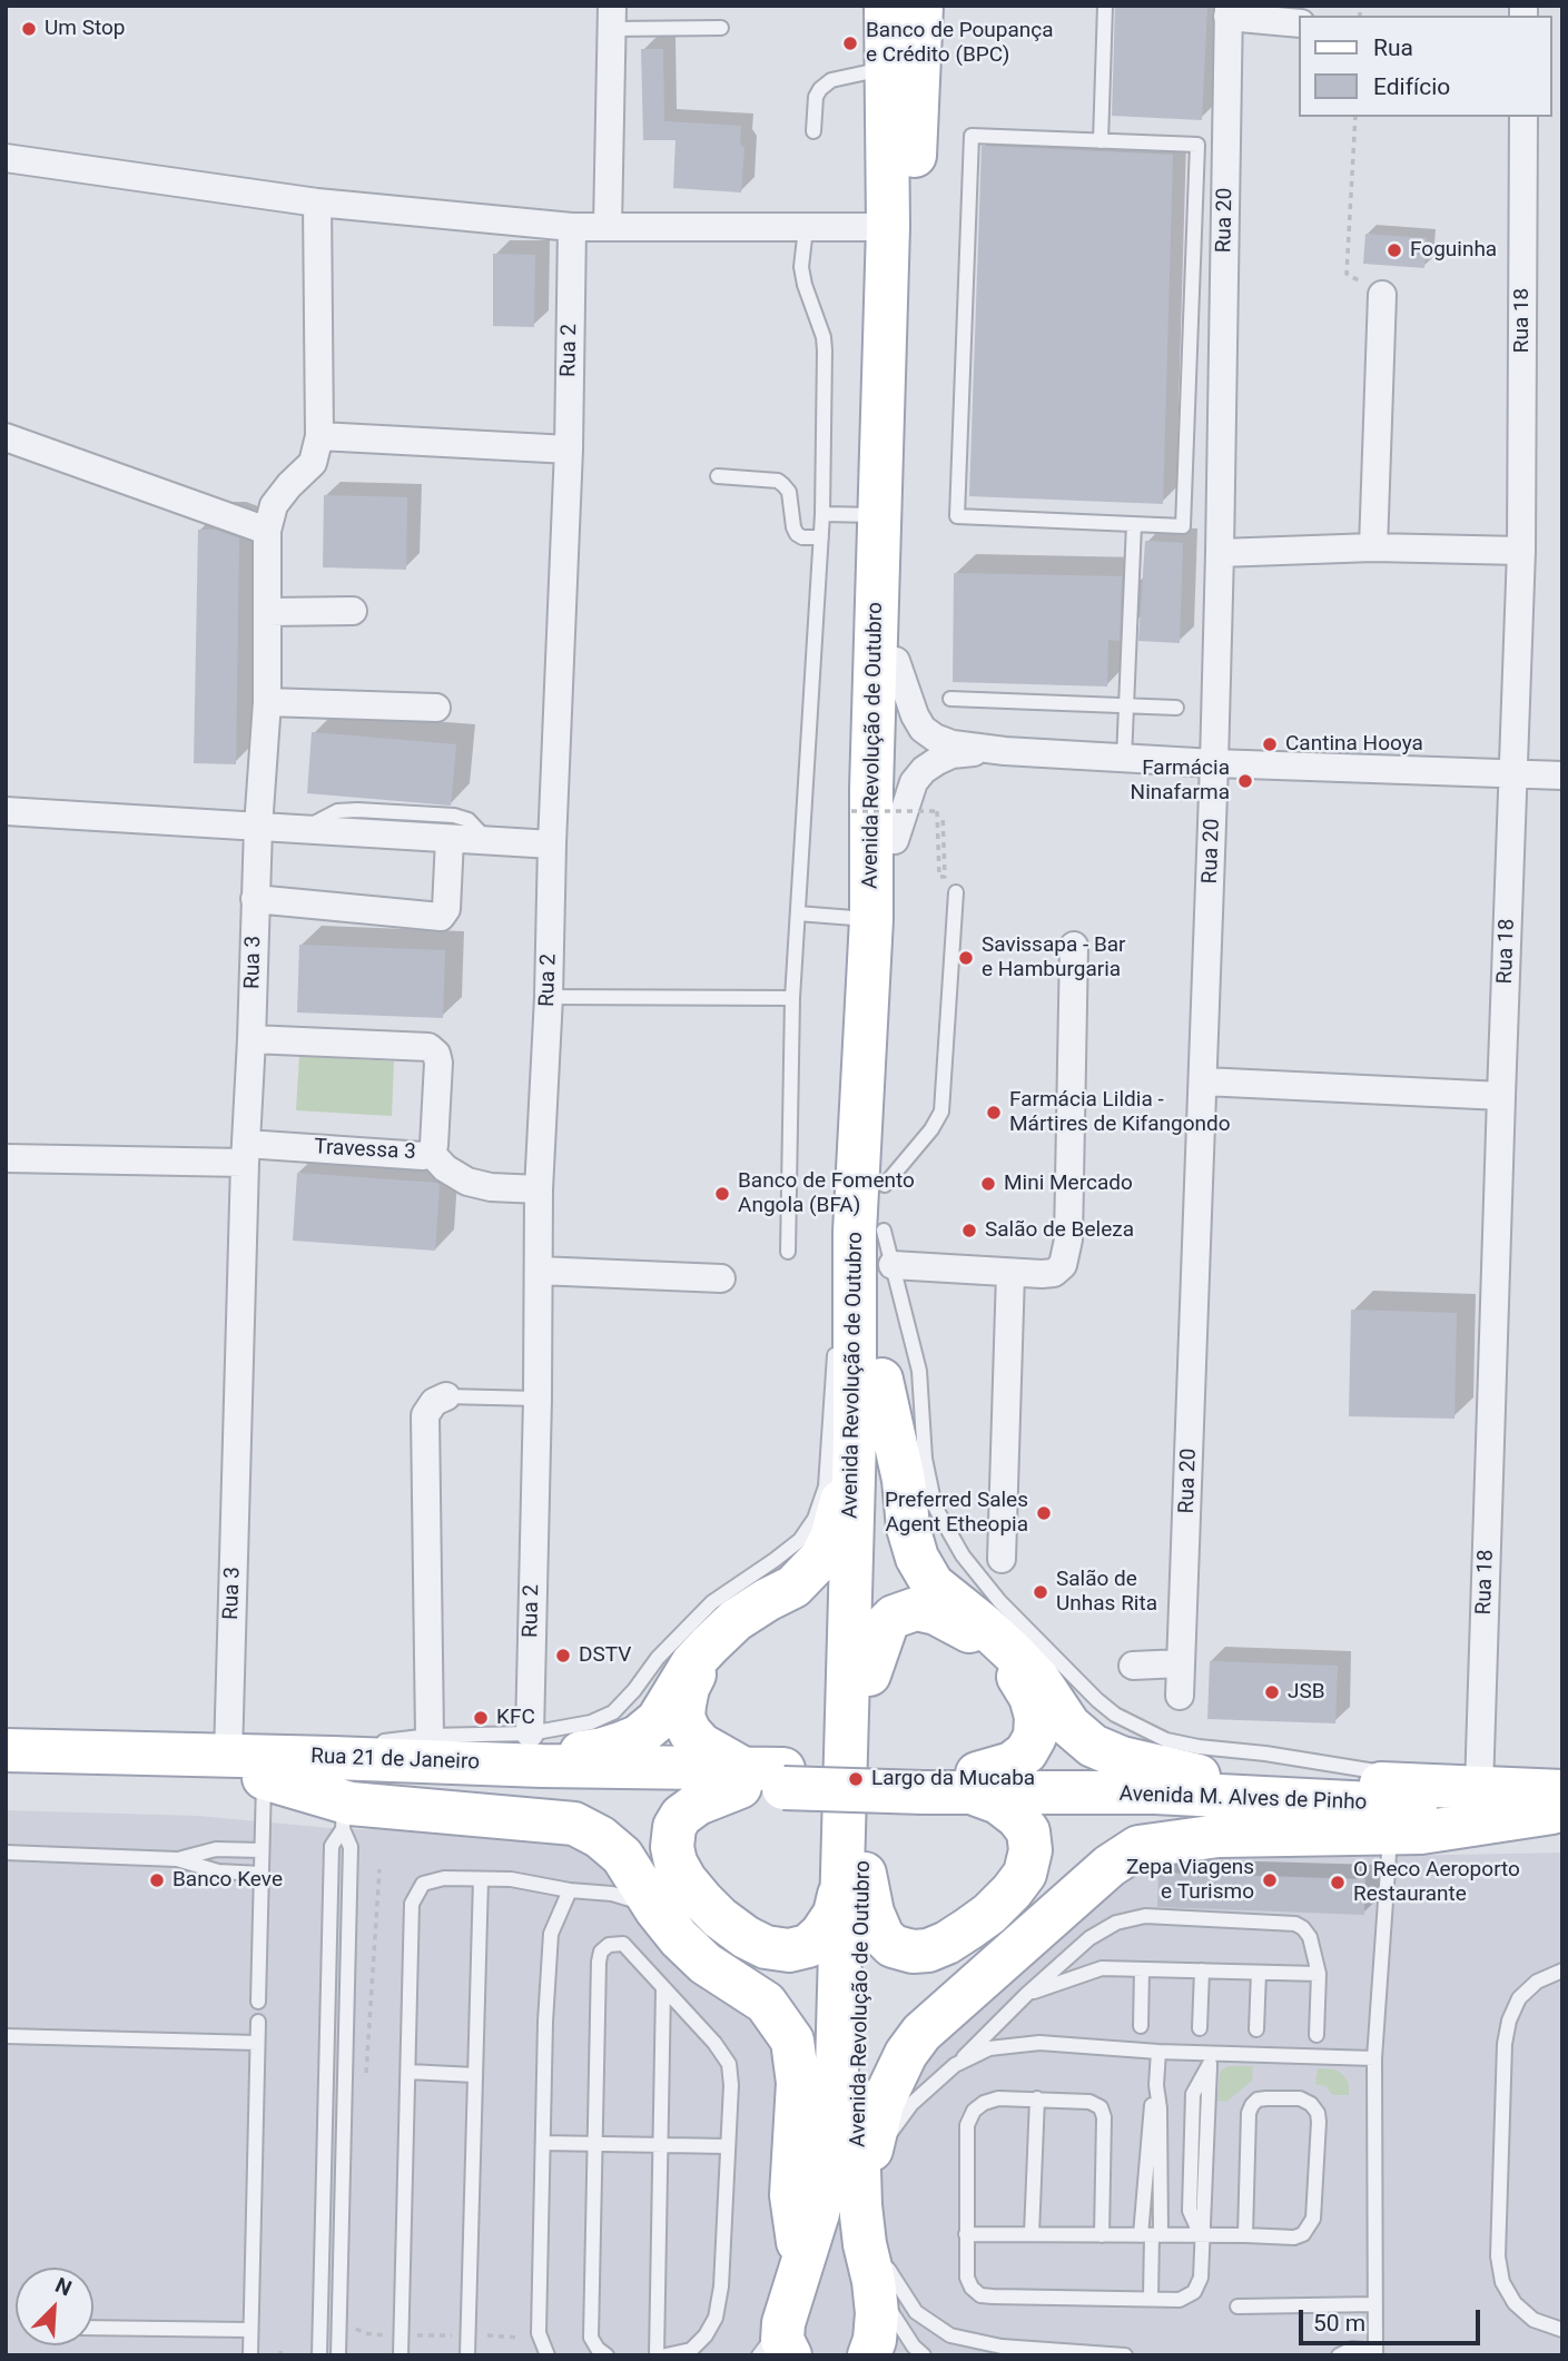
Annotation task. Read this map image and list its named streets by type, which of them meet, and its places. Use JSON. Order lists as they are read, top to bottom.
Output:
{
  "streets": {
    "main road": ["Avenida Revolução de Outubro", "Rua 21 de Janeiro", "Avenida M. Alves de Pinho"],
    "street": [
      "Rua 20",
      "Rua 18",
      "Rua 2",
      "Rua 3",
      "Travessa 3"
    ]
  },
  "crossings": [
    ["Rua 18", "Avenida M. Alves de Pinho"],
    ["Rua 3", "Travessa 3"],
    ["Rua 3", "Rua 21 de Janeiro"],
    ["Rua 21 de Janeiro", "Avenida M. Alves de Pinho"]
  ],
  "places": [
    "Um Stop",
    "Banco de Poupança e Crédito (BPC)",
    "Foguinha",
    "Cantina Hooya",
    "Farmácia Ninafarma",
    "Savissapa - Bar e Hamburgaria",
    "Farmácia Lildia - Mártires de Kifangondo",
    "Mini Mercado",
    "Banco de Fomento Angola (BFA)",
    "Salão de Beleza",
    "Preferred Sales Agent Etheopia",
    "Salão de Unhas Rita",
    "DSTV",
    "JSB",
    "KFC",
    "Largo da Mucaba",
    "Banco Keve",
    "Zepa Viagens e Turismo",
    "O Reco Aeroporto Restaurante"
  ],
  "legend": ["Rua", "Edifício"],
  "scale_bar": "50 m",
  "north": "top right"
}
